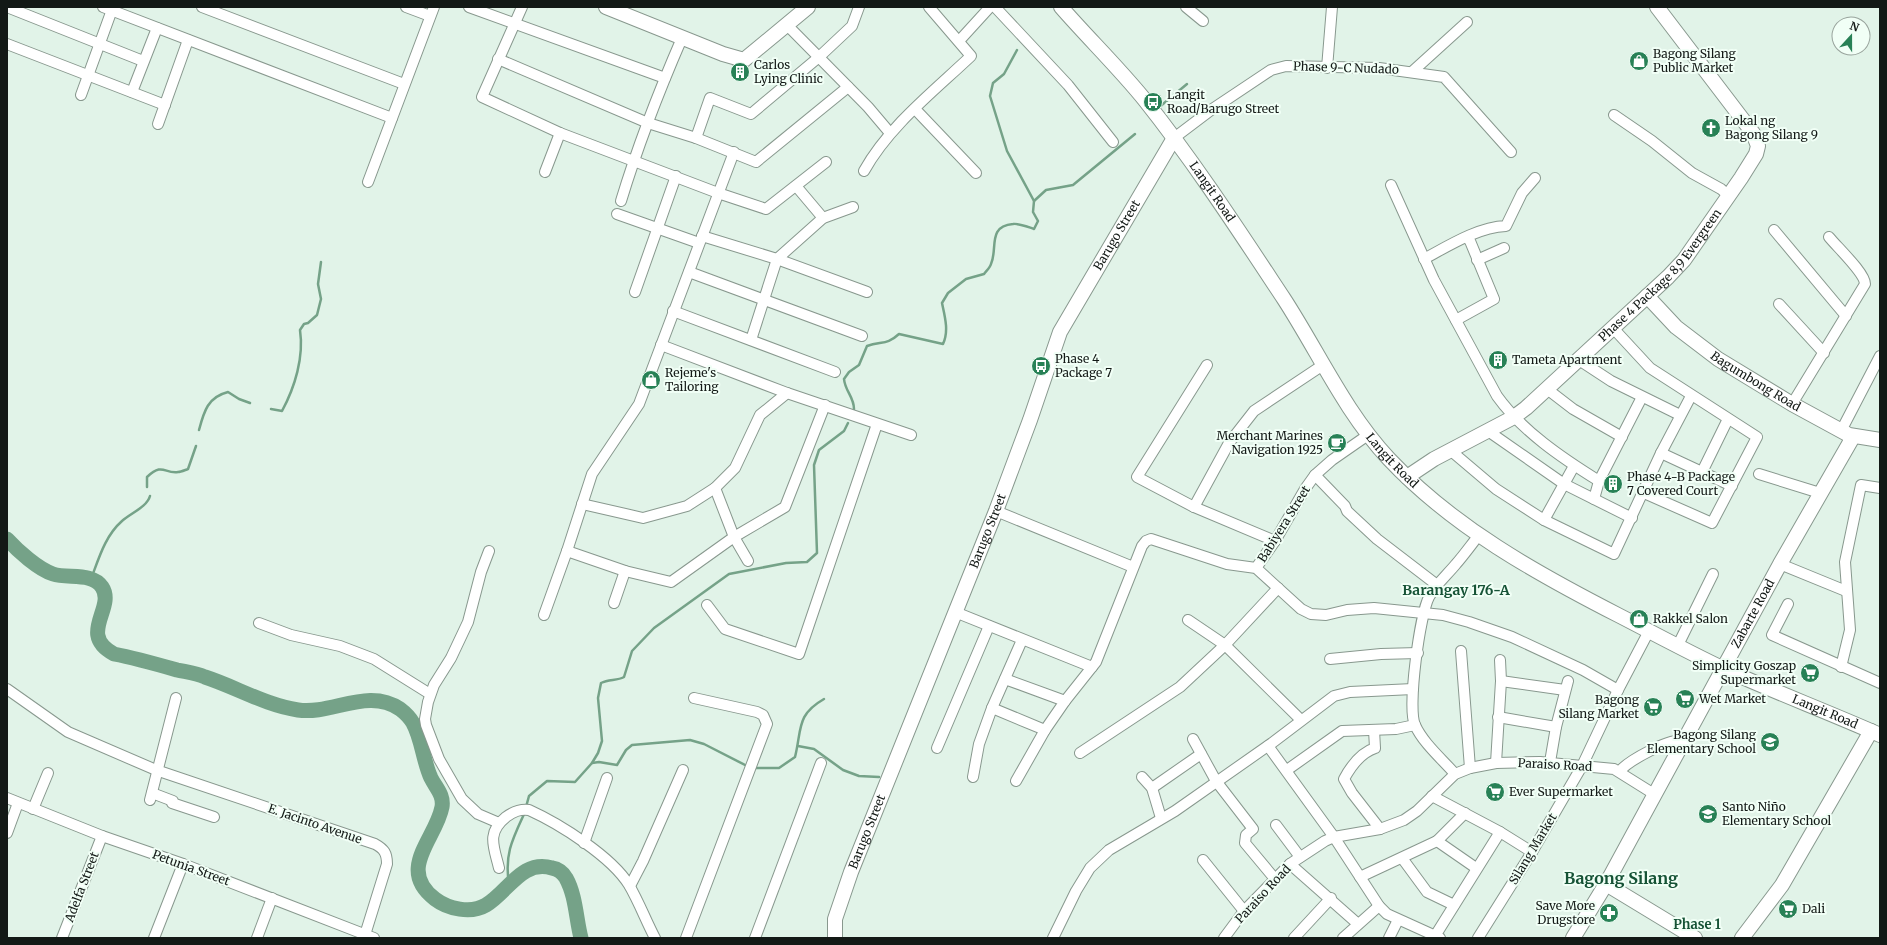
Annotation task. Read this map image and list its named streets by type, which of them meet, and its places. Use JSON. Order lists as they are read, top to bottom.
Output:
{
  "streets": {
    "main road": [
      "Langit Road",
      "Barugo Street",
      "Phase 4 Package 8,9 Evergreen",
      "Bagumbong Road",
      "Zabarte Road"
    ],
    "street": [
      "Phase 9-C Nudado",
      "Babiyera Street",
      "Paraiso Road",
      "E. Jacinto Avenue",
      "Silang Market",
      "Petunia Street",
      "Adelfa Street"
    ]
  },
  "crossings": [
    ["Phase 9-C Nudado", "Langit Road"],
    ["Phase 9-C Nudado", "Barugo Street"],
    ["Langit Road", "Barugo Street"],
    ["Langit Road", "Phase 4 Package 8,9 Evergreen"],
    ["Langit Road", "Babiyera Street"],
    ["Langit Road", "Zabarte Road"],
    ["Langit Road", "Silang Market"],
    ["Phase 4 Package 8,9 Evergreen", "Bagumbong Road"],
    ["Bagumbong Road", "Zabarte Road"],
    ["Zabarte Road", "Paraiso Road"],
    ["Paraiso Road", "Silang Market"],
    ["E. Jacinto Avenue", "Petunia Street"],
    ["Petunia Street", "Adelfa Street"]
  ],
  "districts": ["Barangay 176-A", "Bagong Silang", "Phase 1"],
  "places": {
    "shop": ["Bagong Silang Public Market", "Rejeme's Tailoring", "Rakkel Salon"],
    "building": ["Carlos Lying Clinic", "Tameta Apartment", "Phase 4-B Package 7 Covered Court"],
    "bus stop": ["Langit Road/Barugo Street", "Phase 4 Package 7"],
    "church": ["Lokal ng Bagong Silang 9"],
    "cafe": ["Merchant Marines Navigation 1925"],
    "supermarket": [
      "Simplicity Goszap Supermarket",
      "Wet Market",
      "Bagong Silang Market",
      "Ever Supermarket",
      "Dali"
    ],
    "school or university": ["Bagong Silang Elementary School", "Santo Niño Elementary School"],
    "pharmacy": ["Save More Drugstore"]
  },
  "north": "top"
}
